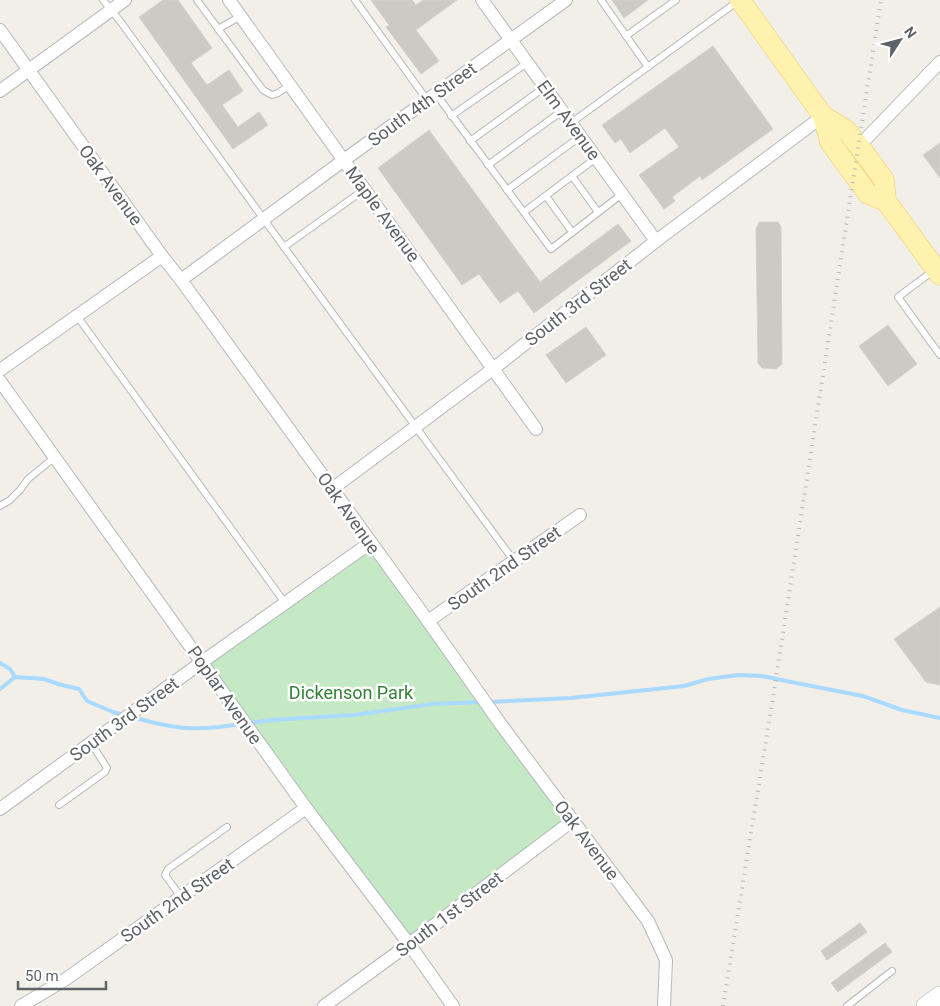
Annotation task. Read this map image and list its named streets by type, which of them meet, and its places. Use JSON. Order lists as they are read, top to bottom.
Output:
{
  "streets": {
    "street": [
      "South 4th Street",
      "Elm Avenue",
      "Oak Avenue",
      "Maple Avenue",
      "South 3rd Street",
      "South 2nd Street",
      "Poplar Avenue",
      "South 1st Street"
    ]
  },
  "crossings": [
    ["South 4th Street", "Elm Avenue"],
    ["South 4th Street", "Oak Avenue"],
    ["South 4th Street", "Maple Avenue"],
    ["Elm Avenue", "South 3rd Street"],
    ["Oak Avenue", "South 3rd Street"],
    ["Oak Avenue", "South 2nd Street"],
    ["Oak Avenue", "South 1st Street"],
    ["Maple Avenue", "South 3rd Street"],
    ["South 3rd Street", "Poplar Avenue"],
    ["South 2nd Street", "Poplar Avenue"],
    ["Poplar Avenue", "South 1st Street"]
  ],
  "parks": ["Dickenson Park"],
  "scale_bar": "50 m",
  "north": "top right"
}
